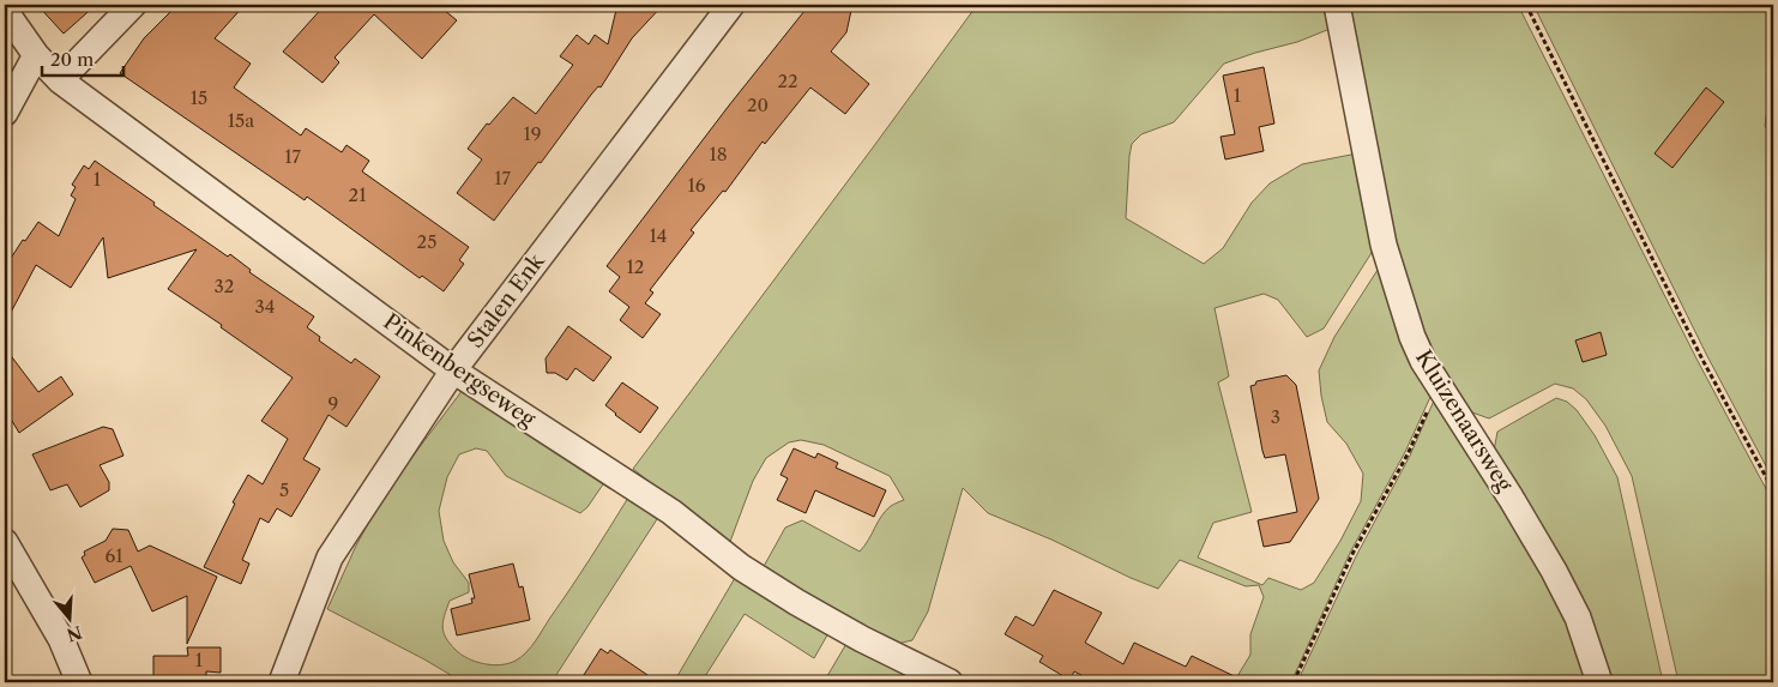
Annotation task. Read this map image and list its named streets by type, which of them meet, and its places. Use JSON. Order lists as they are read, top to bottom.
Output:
{
  "streets": {
    "street": ["Stalen Enk", "Pinkenbergseweg", "Kluizenaarsweg"]
  },
  "crossings": [
    ["Stalen Enk", "Pinkenbergseweg"]
  ],
  "house_numbers": [
    "22",
    "1",
    "15",
    "20",
    "15a",
    "19",
    "18",
    "17",
    "17",
    "1",
    "16",
    "21",
    "14",
    "25",
    "12",
    "32",
    "34",
    "9",
    "3",
    "5",
    "61",
    "1"
  ],
  "scale_bar": "20 m",
  "north": "bottom"
}
